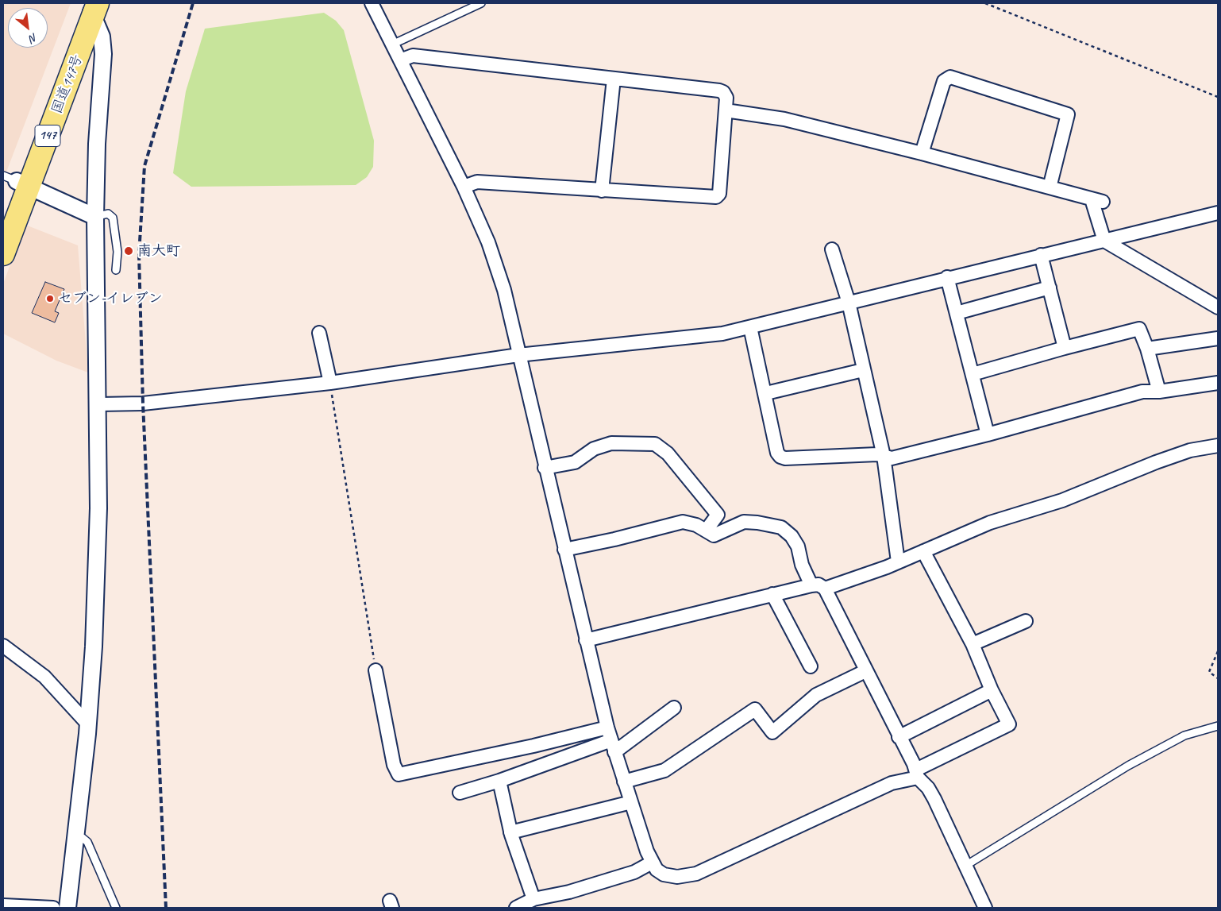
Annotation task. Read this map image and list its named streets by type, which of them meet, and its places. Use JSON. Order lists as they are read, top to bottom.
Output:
{
  "streets": {
    "highway": ["国道147号", "147"]
  },
  "places": ["南大町", "セブン-イレブン"],
  "north": "bottom right"
}
